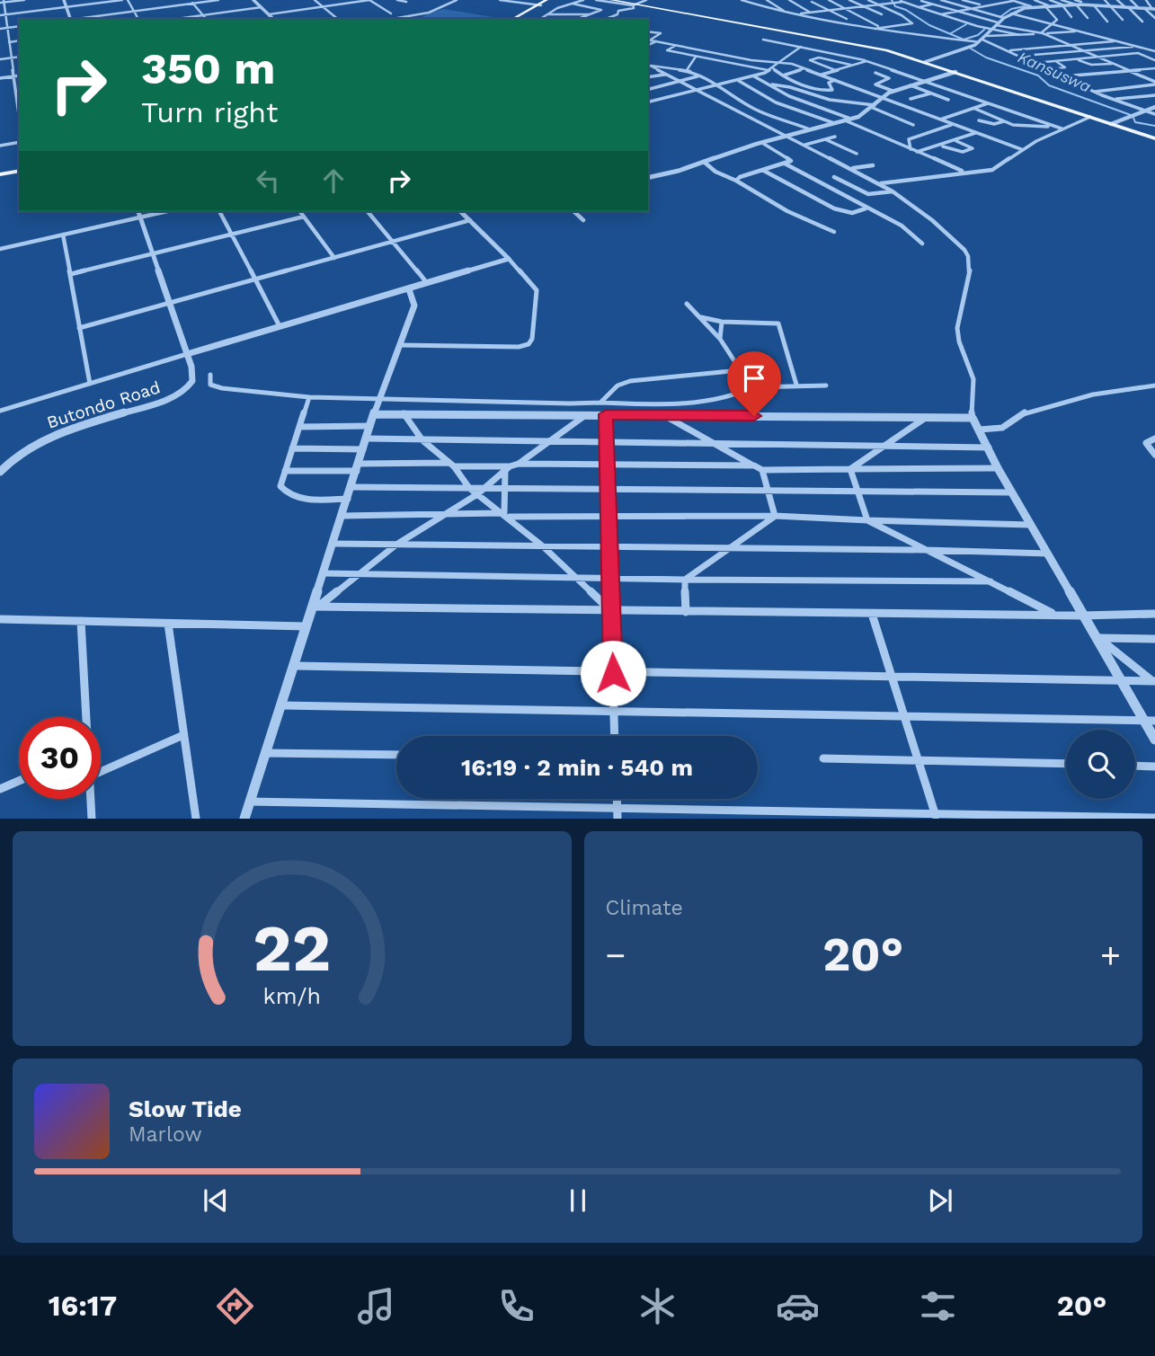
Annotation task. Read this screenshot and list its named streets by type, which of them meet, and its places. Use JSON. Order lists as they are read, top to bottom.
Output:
{
  "streets": {
    "street": ["Butondo Road"]
  },
  "water": ["Kansuswa"],
  "page": {
    "turn": ["350 m", "Turn right"],
    "limit": "30",
    "trip": "16:19 · 2 min · 540 m",
    "tile": "Climate",
    "heat": ["−", "20°", "+"],
    "song": ["Slow Tide", "Marlow"],
    "tabs": ["16:17", "20°"],
    "gauge": ["22", "km/h"]
  }
}
